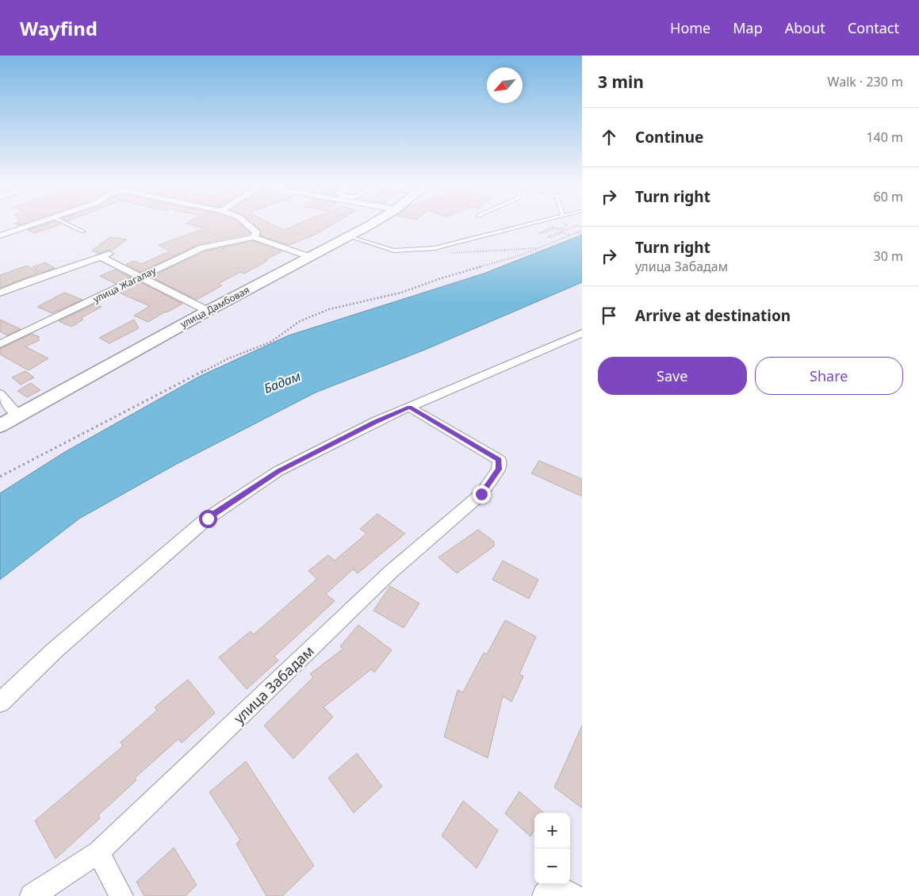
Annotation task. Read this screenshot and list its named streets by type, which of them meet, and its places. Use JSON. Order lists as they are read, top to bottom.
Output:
{
  "streets": {
    "street": ["улица Жагалау", "улица Дамбовая", "улица Забадам"]
  },
  "water": ["Бадам"],
  "north": "bottom left",
  "page": {
    "header": "Wayfind",
    "nav": [
      "Home",
      "Map",
      "About",
      "Contact"
    ],
    "heading": ["3 min", "Walk · 230 m"],
    "list": [
      ["Continue", "140 m"],
      ["Turn right", "60 m"],
      ["Turn right", "улица Забадам", "30 m"],
      "Arrive at destination"
    ],
    "buttons": ["Save", "Share"],
    "map_buttons": ["+", "−"]
  }
}
